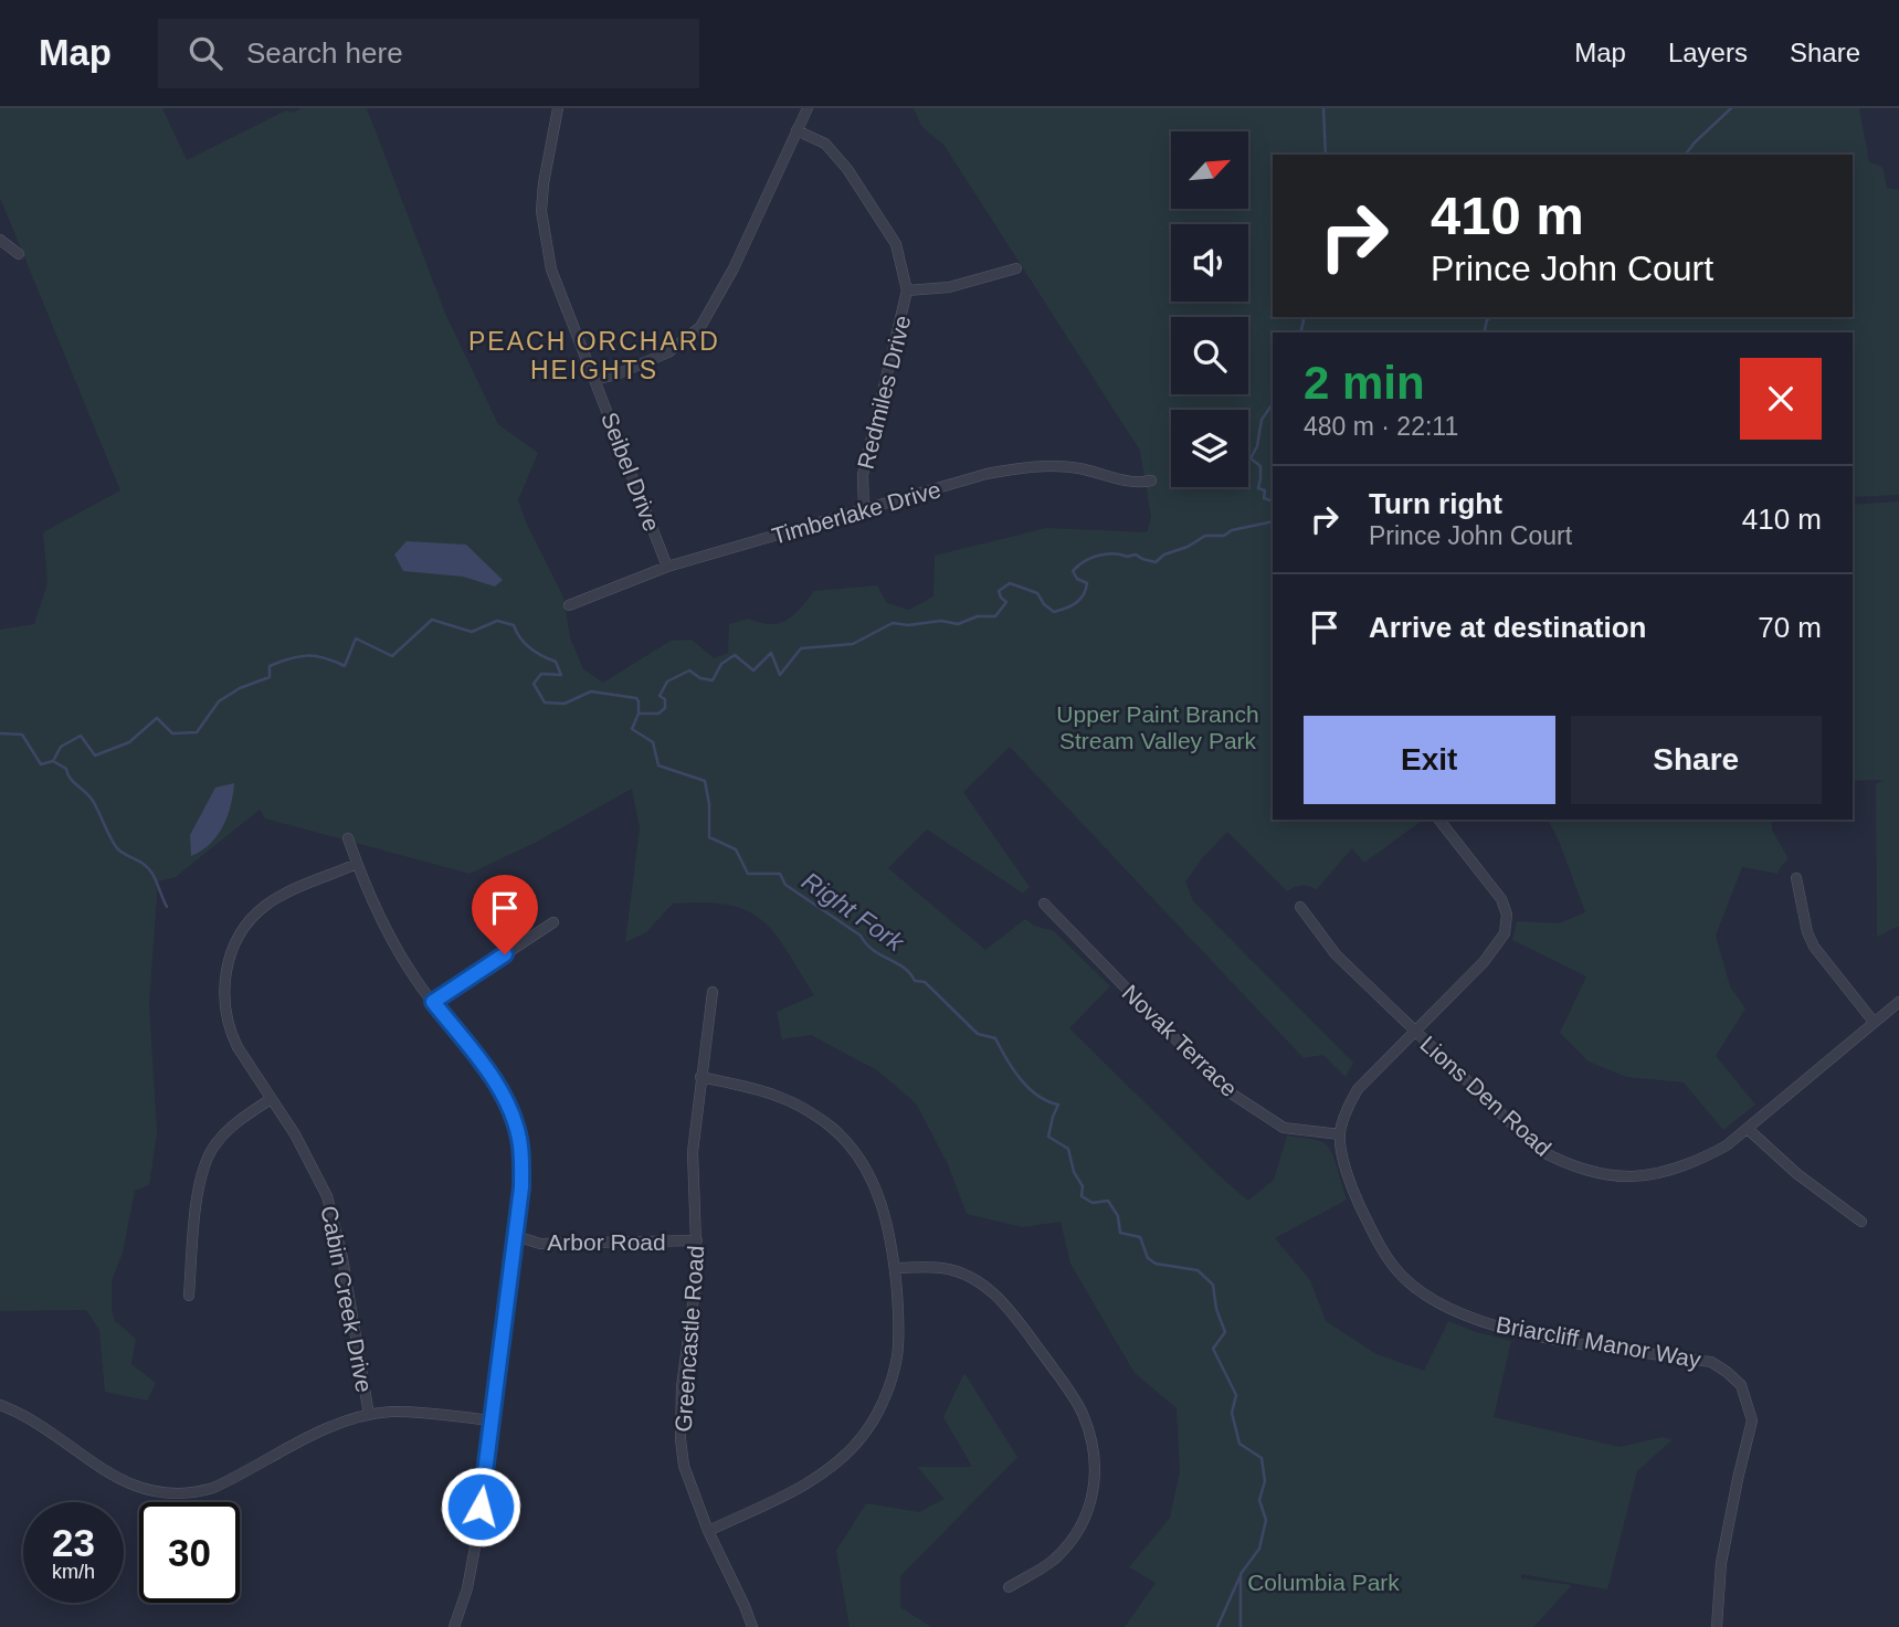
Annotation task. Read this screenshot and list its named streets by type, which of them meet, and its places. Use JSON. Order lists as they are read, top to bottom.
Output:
{
  "streets": {
    "street": [
      "Redmiles Drive",
      "Seibel Drive",
      "Timberlake Drive",
      "Novak Terrace",
      "Lions Den Road",
      "Arbor Road",
      "Cabin Creek Drive",
      "Greencastle Road",
      "Briarcliff Manor Way"
    ]
  },
  "crossings": [
    ["Redmiles Drive", "Timberlake Drive"],
    ["Seibel Drive", "Timberlake Drive"],
    ["Novak Terrace", "Briarcliff Manor Way"],
    ["Arbor Road", "Greencastle Road"]
  ],
  "districts": ["PEACH ORCHARD HEIGHTS"],
  "water": ["Right Fork"],
  "parks": ["Upper Paint Branch Stream Valley Park", "Columbia Park"],
  "north": "top right",
  "page": {
    "header": "Map",
    "search": "Search here",
    "nav": ["Map", "Layers", "Share"],
    "turn": ["410 m", "Prince John Court"],
    "heading": ["2 min", "480 m · 22:11"],
    "list": [
      {
        "name": "Turn right",
        "note": "Prince John Court",
        "value": "410 m"
      },
      {
        "name": "Arrive at destination",
        "value": "70 m"
      }
    ],
    "buttons": ["Exit", "Share"],
    "speed": "23 km/h",
    "limit": "30"
  }
}
